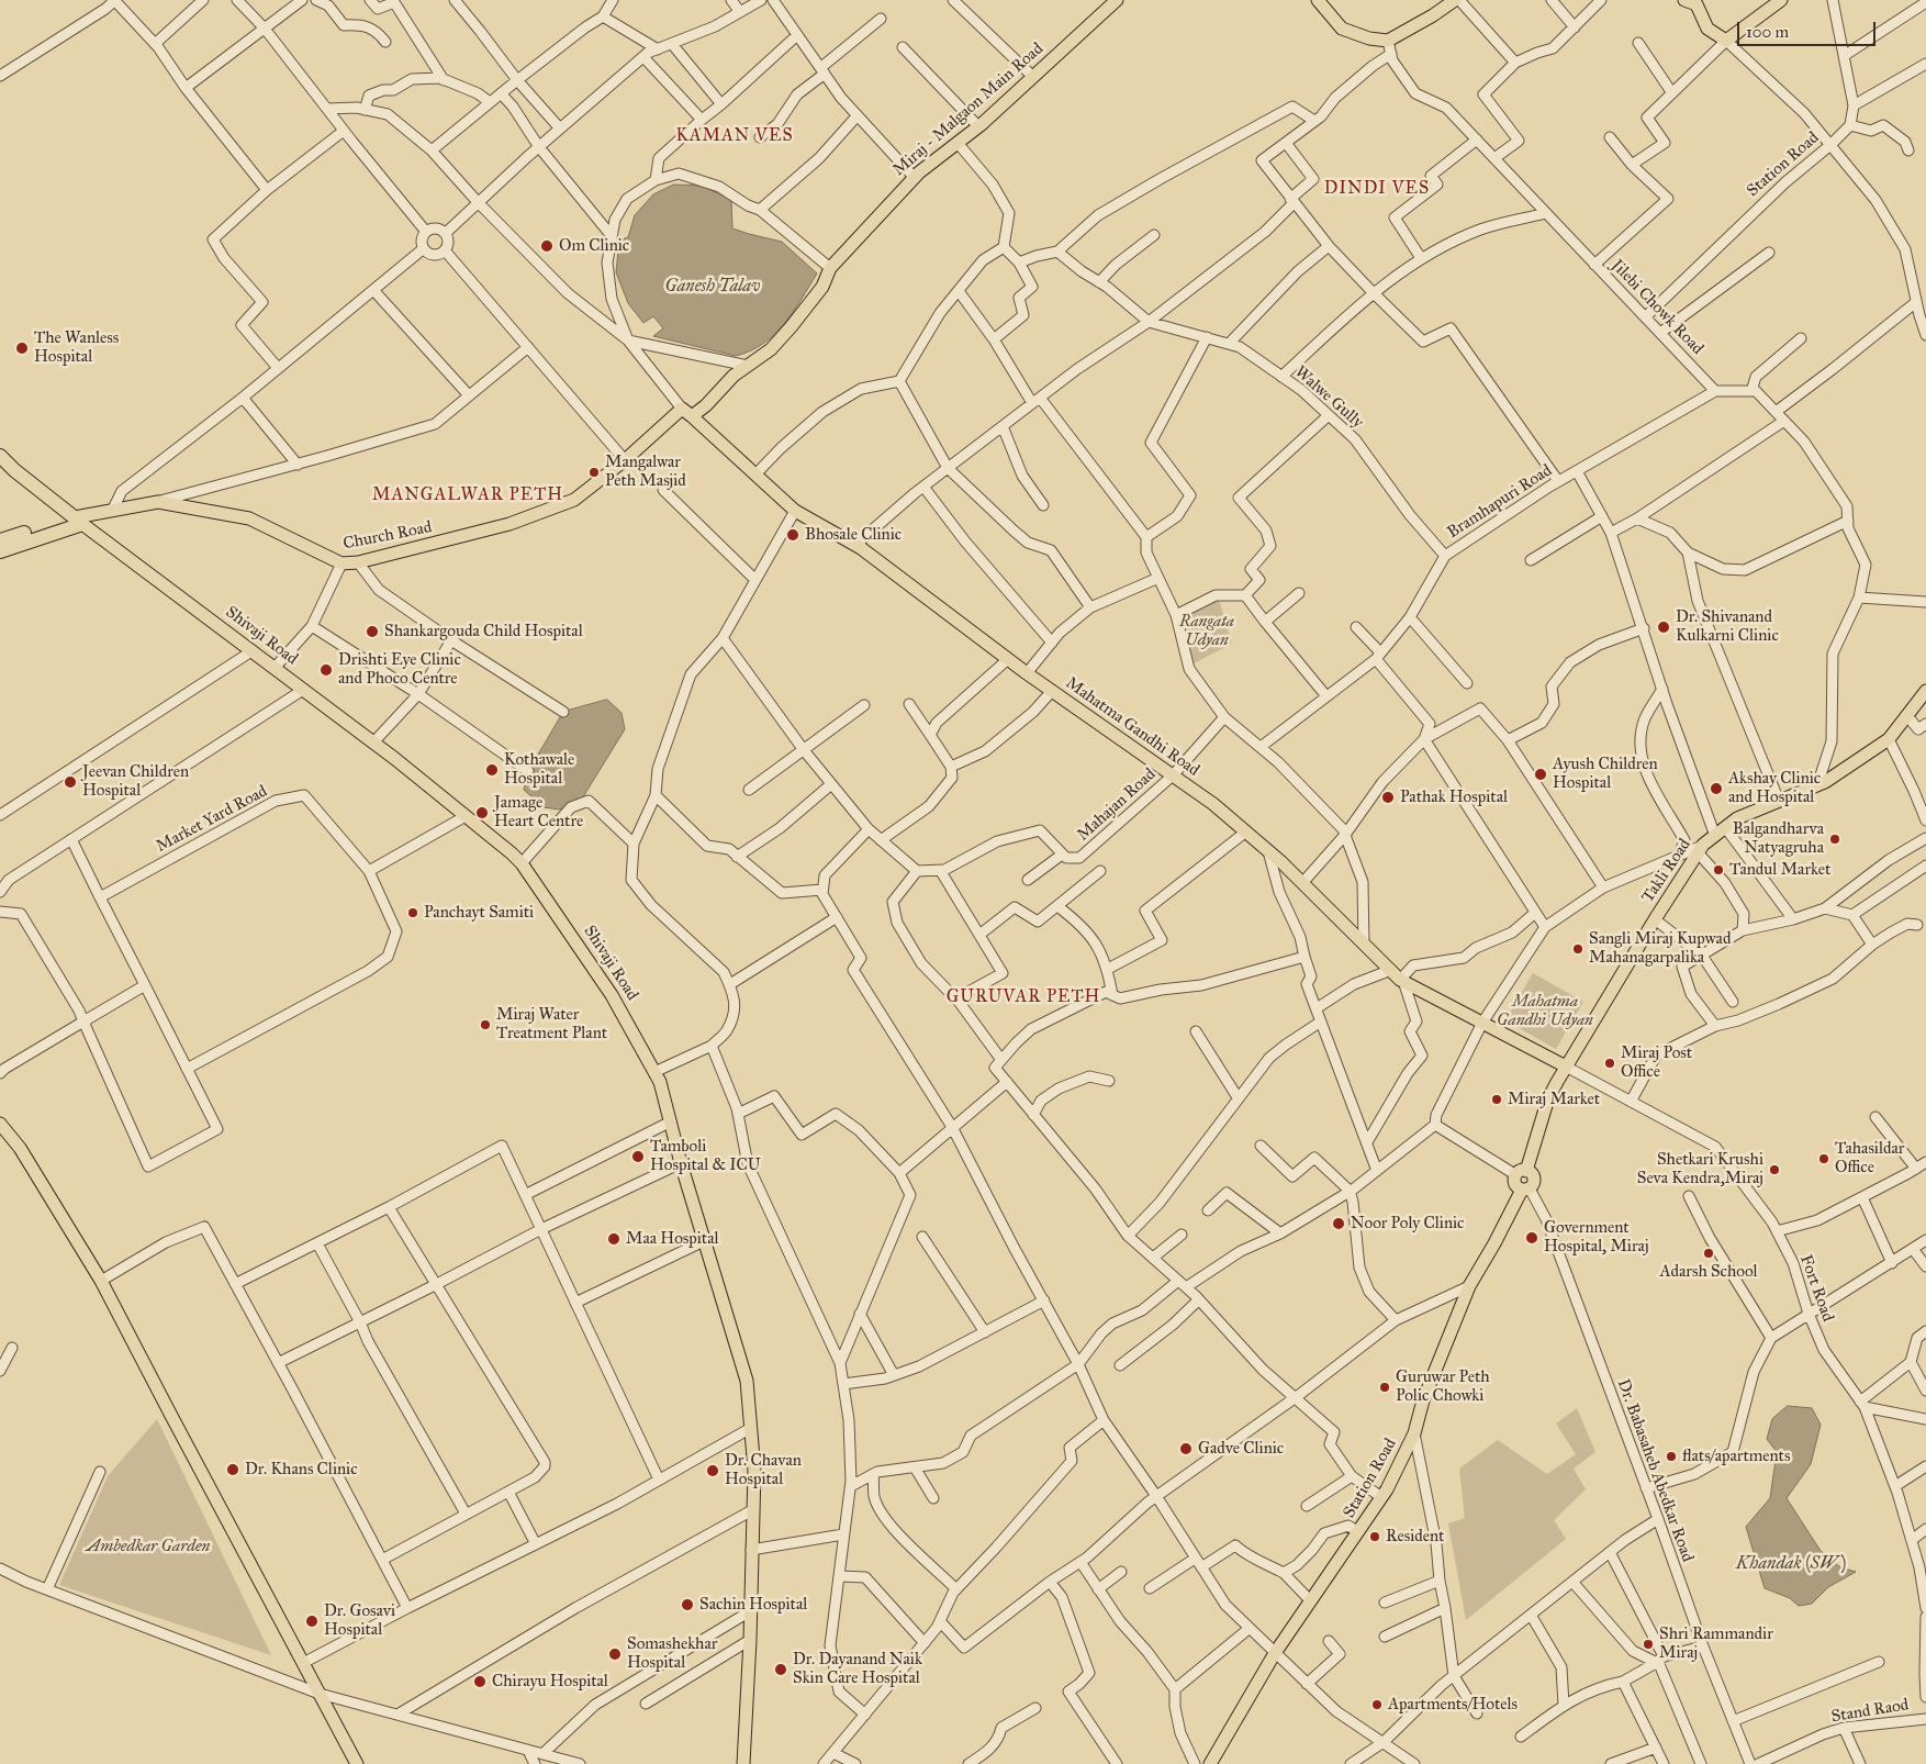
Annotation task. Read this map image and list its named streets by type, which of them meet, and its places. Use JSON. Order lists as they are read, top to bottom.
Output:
{
  "streets": {
    "main road": [
      "Miraj - Malgaon Main Road",
      "Station Road",
      "Church Road",
      "Shivaji Road",
      "Mahatma Gandhi Road",
      "Takli Road"
    ],
    "street": [
      "Jilebi Chowk Road",
      "Walwe Gully",
      "Bramhapuri Road",
      "Mahajan Road",
      "Market Yard Road",
      "Fort Road",
      "Dr. Babasaheb Abedkar Road",
      "Stand Raod"
    ]
  },
  "crossings": [
    ["Miraj - Malgaon Main Road", "Church Road"],
    ["Miraj - Malgaon Main Road", "Mahatma Gandhi Road"],
    ["Station Road", "Jilebi Chowk Road"],
    ["Station Road", "Dr. Babasaheb Abedkar Road"],
    ["Walwe Gully", "Bramhapuri Road"],
    ["Church Road", "Shivaji Road"],
    ["Church Road", "Mahatma Gandhi Road"],
    ["Mahatma Gandhi Road", "Mahajan Road"],
    ["Mahatma Gandhi Road", "Takli Road"],
    ["Mahatma Gandhi Road", "Fort Road"],
    ["Takli Road", "Fort Road"]
  ],
  "districts": [
    "KAMAN VES",
    "DINDI VES",
    "MANGALWAR PETH",
    "GURUVAR PETH"
  ],
  "water": ["Ganesh Talav", "Khandak (SW)"],
  "parks": ["Rangata Udyan", "Mahatma Gandhi Udyan", "Ambedkar Garden"],
  "places": [
    "Om Clinic",
    "The Wanless Hospital",
    "Mangalwar Peth Masjid",
    "Bhosale Clinic",
    "Dr. Shivanand Kulkarni Clinic",
    "Shankargouda Child Hospital",
    "Drishti Eye Clinic and Phoco Centre",
    "Kothawale Hospital",
    "Ayush Children Hospital",
    "Jeevan Children Hospital",
    "Akshay Clinic and Hospital",
    "Pathak Hospital",
    "Jamage Heart Centre",
    "Balgandharva Natyagruha",
    "Tandul Market",
    "Panchayt Samiti",
    "Sangli Miraj Kupwad Mahanagarpalika",
    "Miraj Water Treatment Plant",
    "Miraj Post Office",
    "Miraj Market",
    "Tamboli Hospital & ICU",
    "Tahasildar Office",
    "Shetkari Krushi Seva Kendra,Miraj",
    "Noor Poly Clinic",
    "Government Hospital, Miraj",
    "Maa Hospital",
    "Adarsh School",
    "Guruwar Peth Polic Chowki",
    "Gadve Clinic",
    "flats/apartments",
    "Dr. Khans Clinic",
    "Dr. Chavan Hospital",
    "Resident",
    "Sachin Hospital",
    "Dr. Gosavi Hospital",
    "Shri Rammandir Miraj",
    "Somashekhar Hospital",
    "Dr. Dayanand Naik Skin Care Hospital",
    "Chirayu Hospital",
    "Apartments/Hotels"
  ],
  "scale_bar": "100 m"
}
